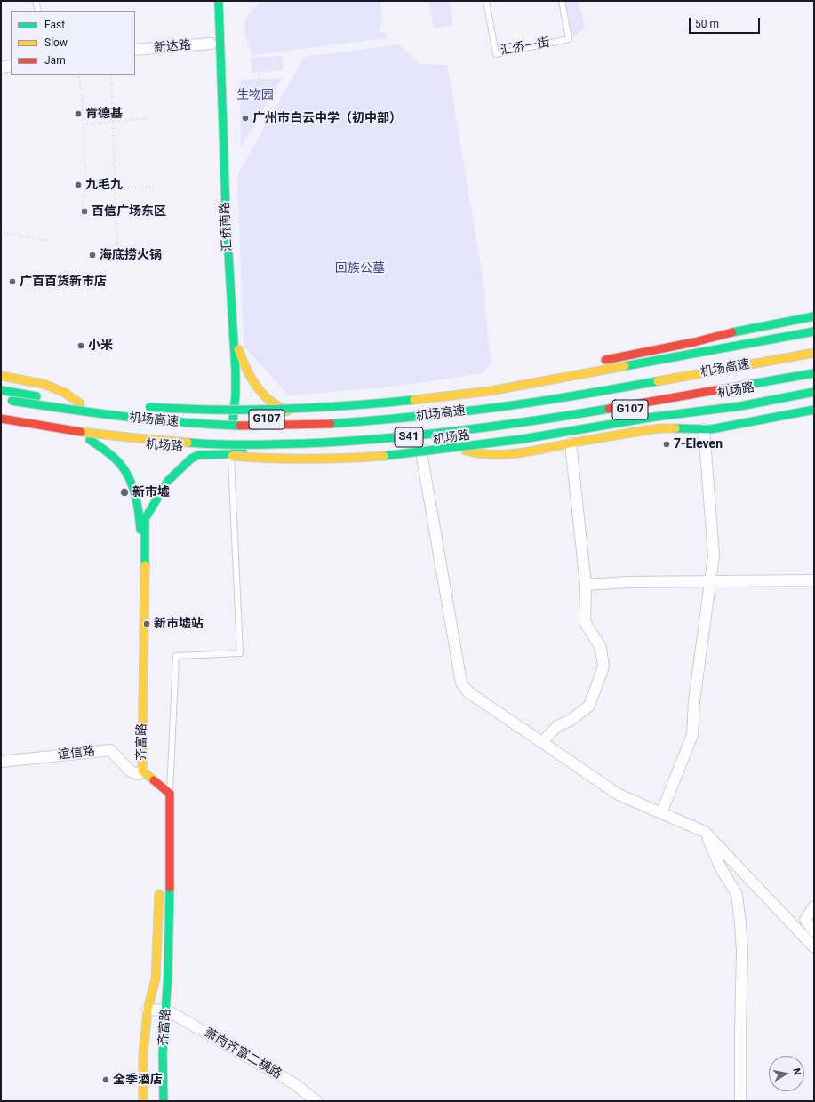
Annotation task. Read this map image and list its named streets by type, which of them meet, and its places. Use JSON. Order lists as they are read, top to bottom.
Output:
{
  "streets": {
    "main road": [
      "汇侨南路",
      "机场高速",
      "机场路",
      "G107",
      "S41",
      "齐富路"
    ],
    "street": ["新达路", "谊信路", "萧岗齐富二横路"],
    "lane": ["汇侨一街"]
  },
  "crossings": [
    ["汇侨南路", "机场路"],
    ["汇侨南路", "G107"],
    ["机场路", "齐富路"],
    ["齐富路", "谊信路"],
    ["齐富路", "萧岗齐富二横路"]
  ],
  "parks": ["生物园", "回族公墓"],
  "places": [
    "肯德基",
    "广州市白云中学（初中部）",
    "九毛九",
    "百信广场东区",
    "海底捞火锅",
    "广百百货新市店",
    "小米",
    "7-Eleven",
    "新市墟",
    "新市墟站",
    "全季酒店"
  ],
  "legend": ["Fast", "Slow", "Jam"],
  "scale_bar": "50 m",
  "north": "right"
}
